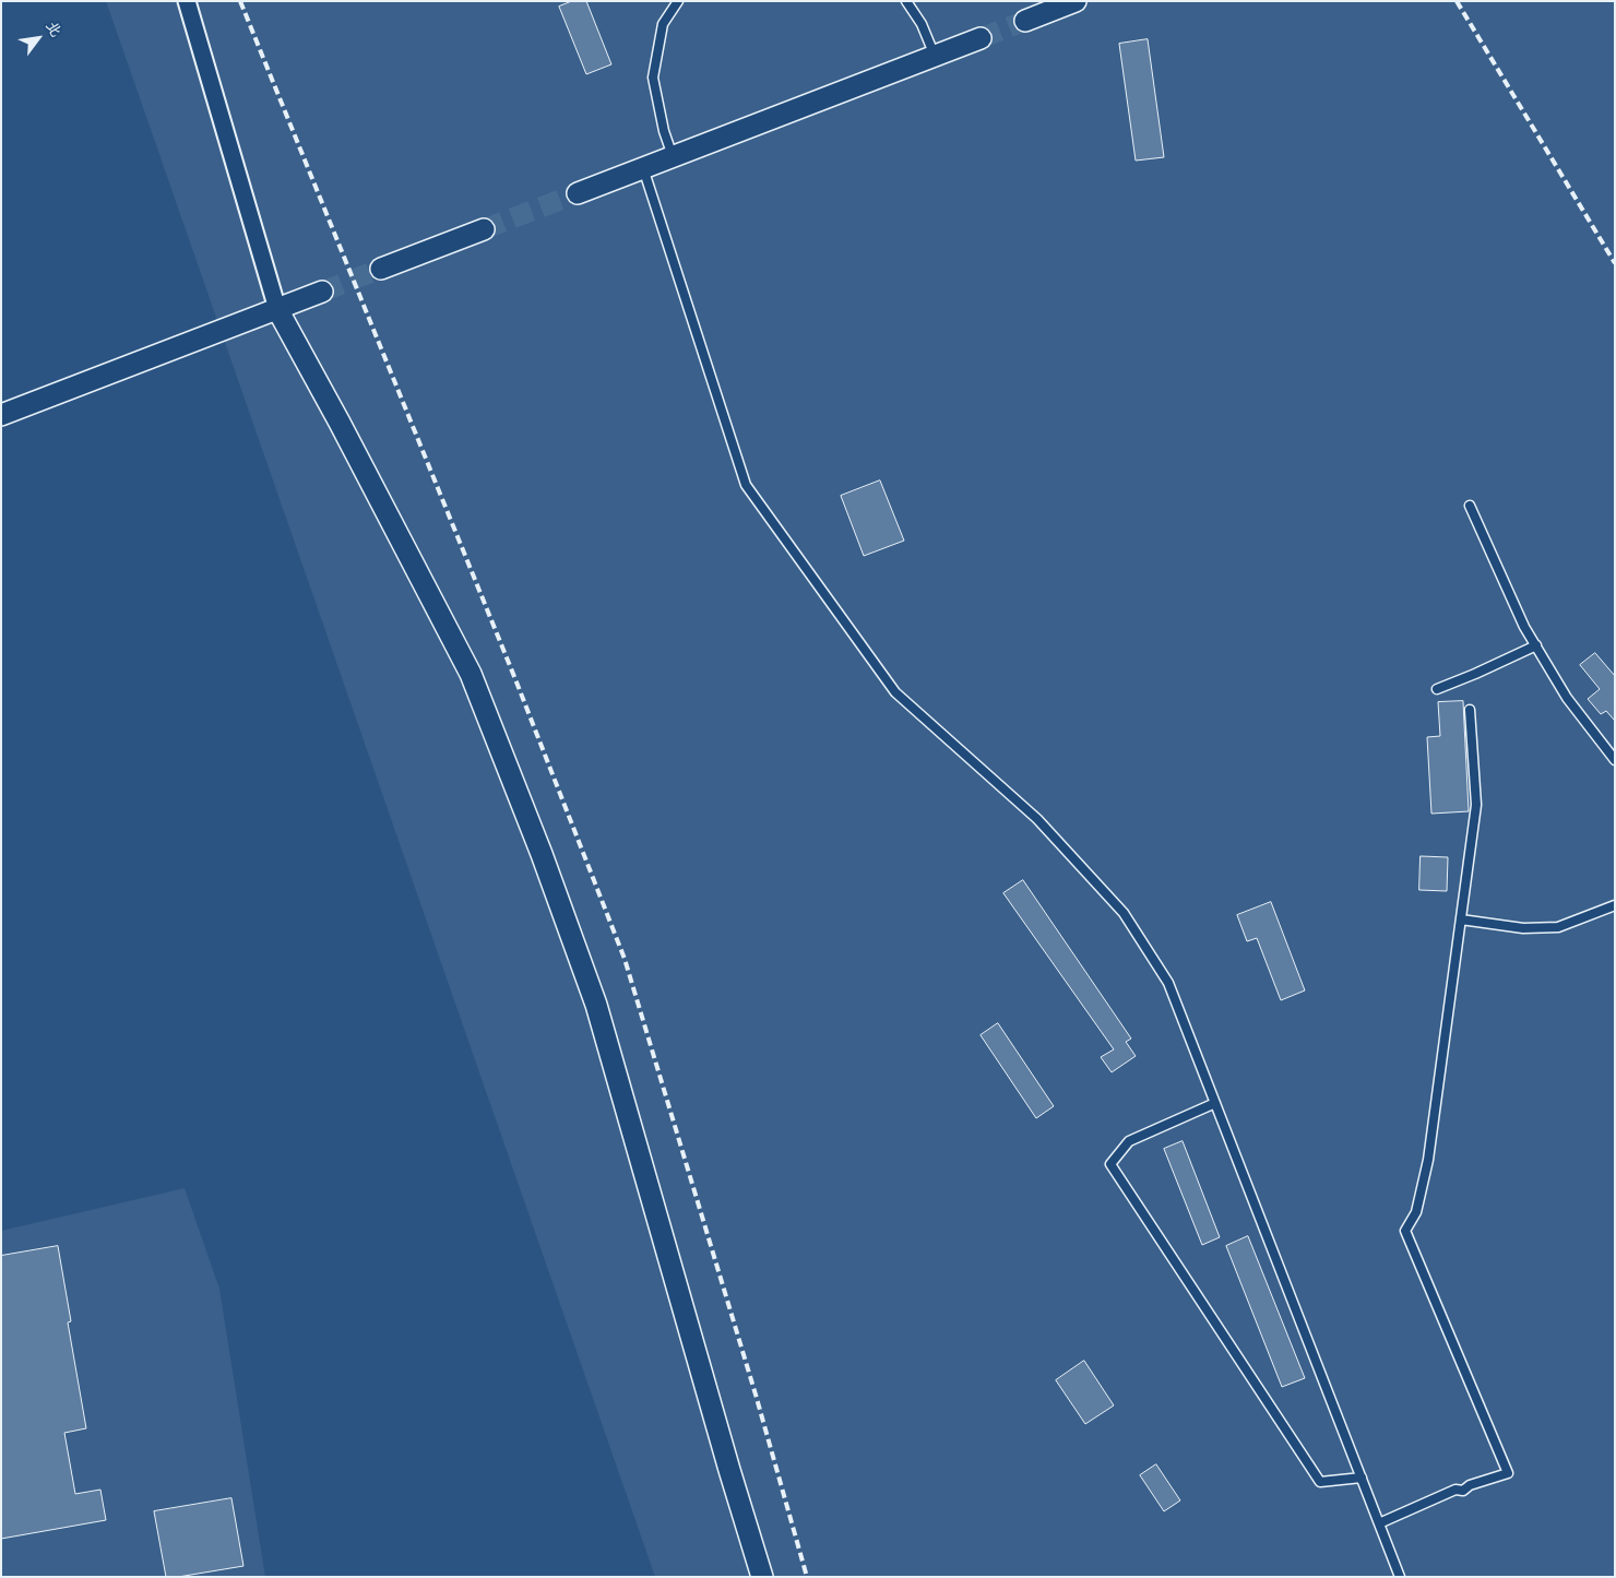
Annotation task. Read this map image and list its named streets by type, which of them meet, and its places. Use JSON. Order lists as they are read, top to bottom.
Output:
{
  "north": "top right"
}
